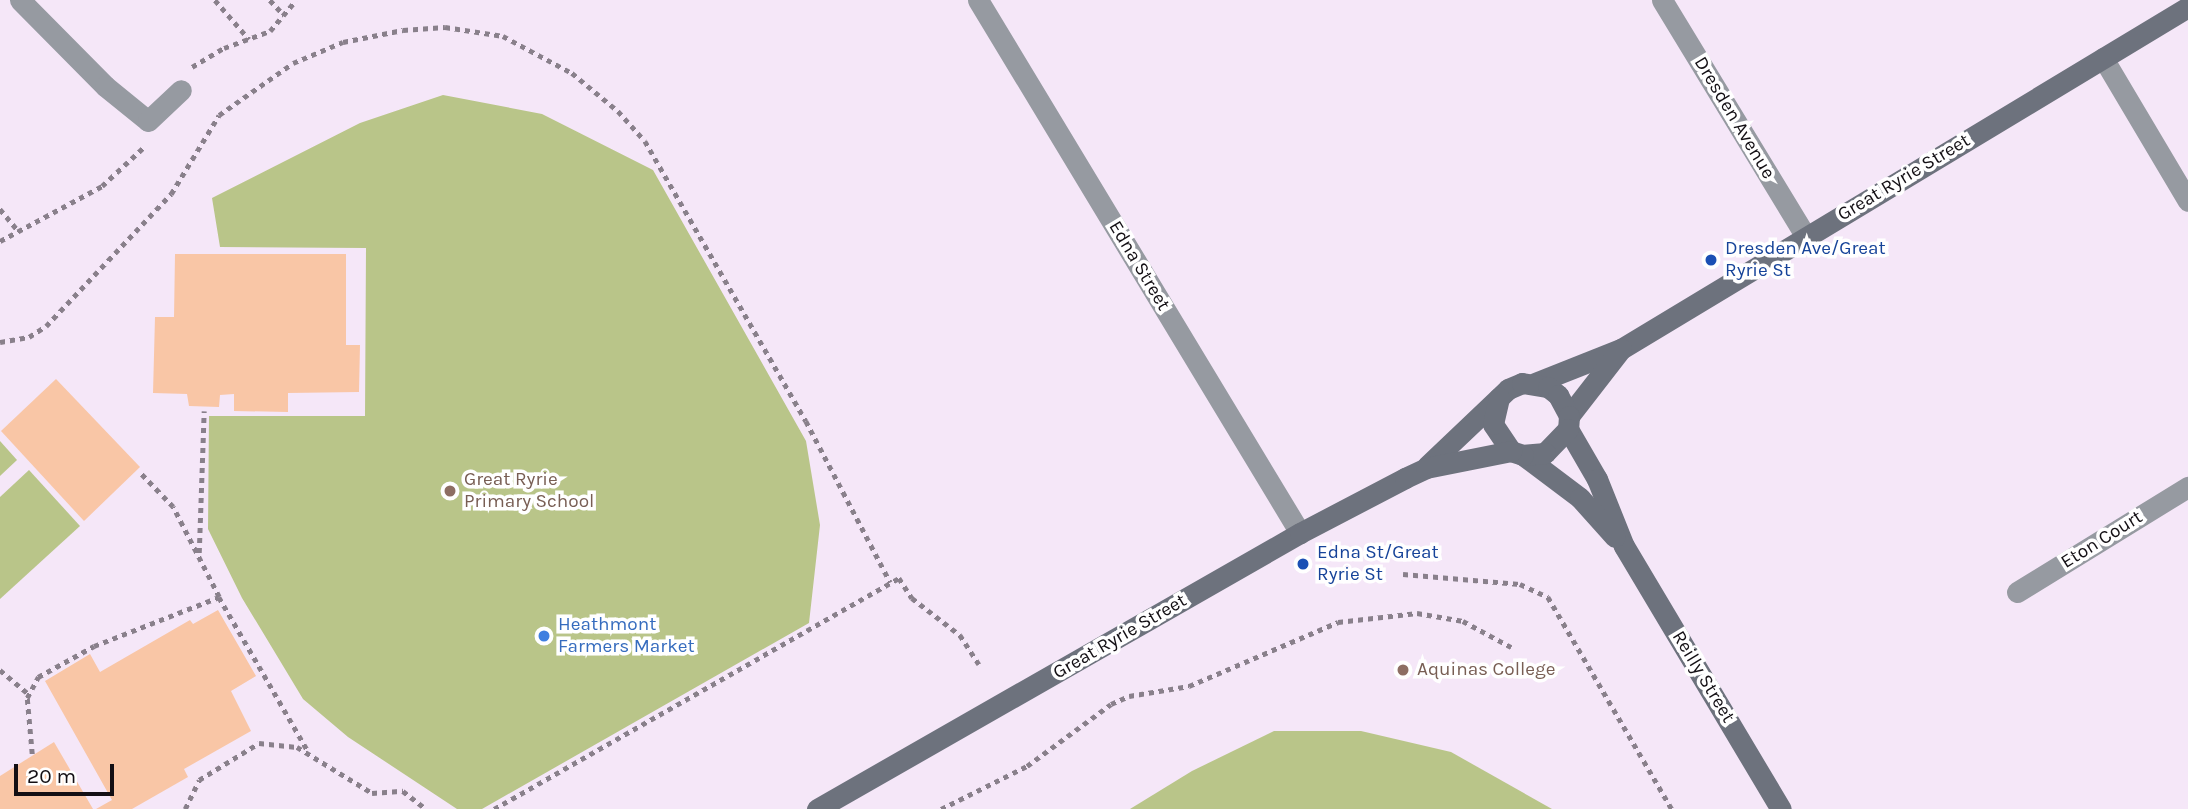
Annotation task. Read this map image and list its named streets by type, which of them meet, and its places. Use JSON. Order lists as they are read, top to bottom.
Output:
{
  "streets": {
    "main road": ["Great Ryrie Street", "Reilly Street"],
    "street": ["Dresden Avenue", "Edna Street", "Eton Court"]
  },
  "crossings": [
    ["Dresden Avenue", "Great Ryrie Street"],
    ["Great Ryrie Street", "Edna Street"],
    ["Great Ryrie Street", "Reilly Street"]
  ],
  "places": [
    "Dresden Ave/Great Ryrie St",
    "Great Ryrie Primary School",
    "Edna St/Great Ryrie St",
    "Heathmont Farmers Market",
    "Aquinas College"
  ],
  "scale_bar": "20 m"
}
